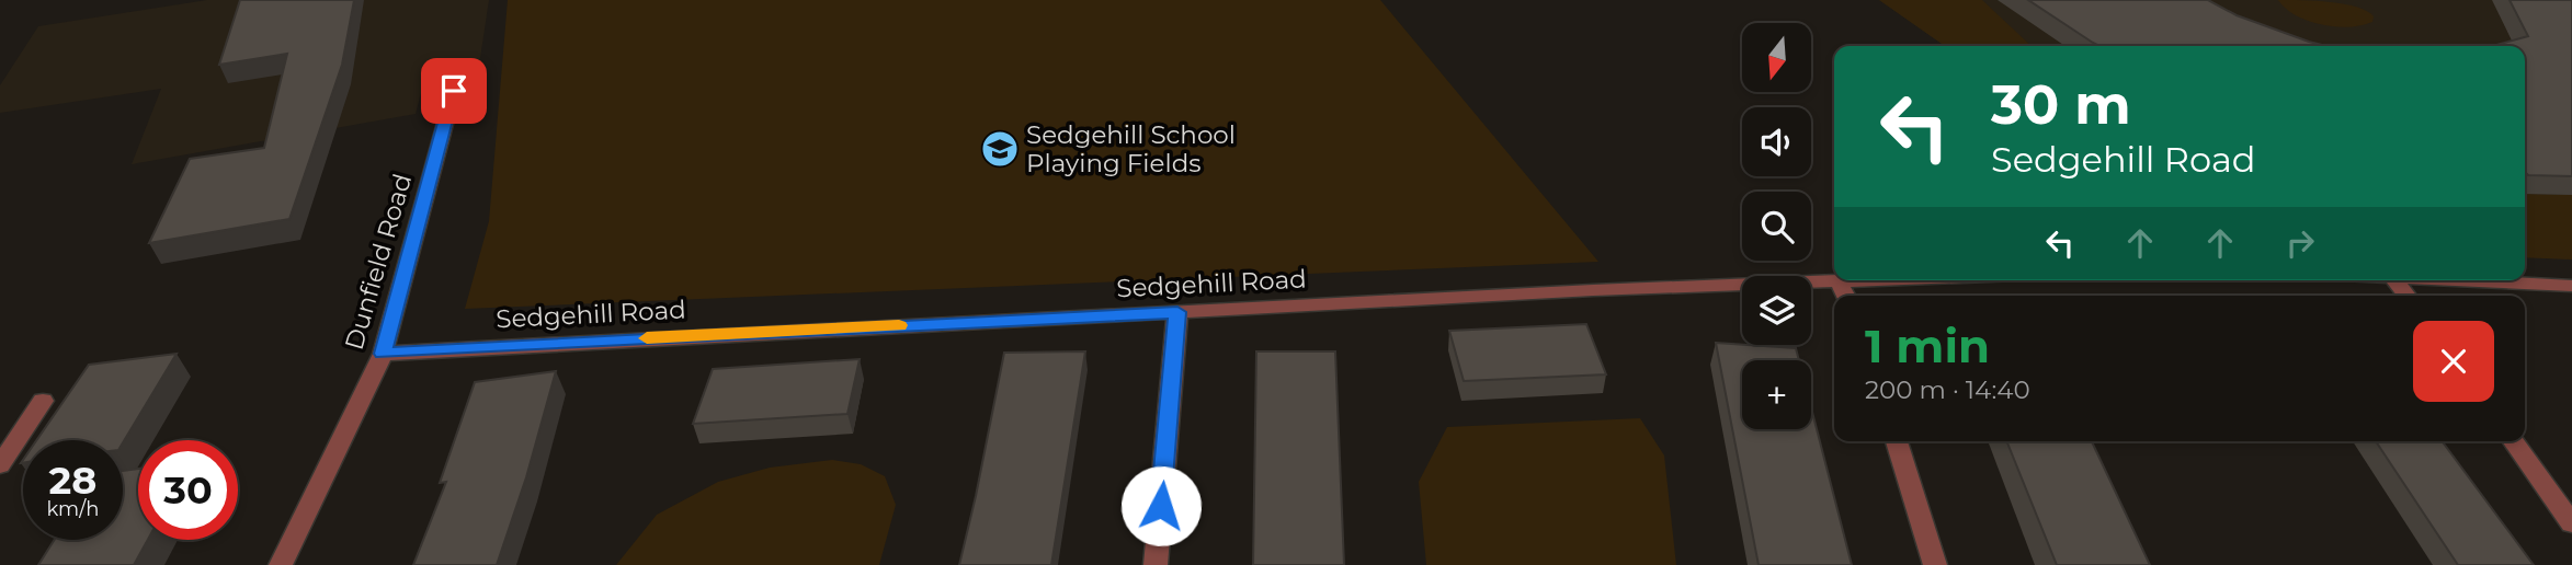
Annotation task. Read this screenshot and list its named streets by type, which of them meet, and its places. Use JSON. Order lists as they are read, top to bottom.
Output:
{
  "streets": {
    "street": ["Dunfield Road", "Sedgehill Road"]
  },
  "crossings": [
    ["Dunfield Road", "Sedgehill Road"]
  ],
  "places": {
    "school or university": ["Sedgehill School Playing Fields"]
  },
  "north": "bottom",
  "page": {
    "map_buttons": "+",
    "turn": ["30 m", "Sedgehill Road"],
    "heading": ["1 min", "200 m · 14:40"],
    "speed": "28 km/h",
    "limit": "30"
  }
}
